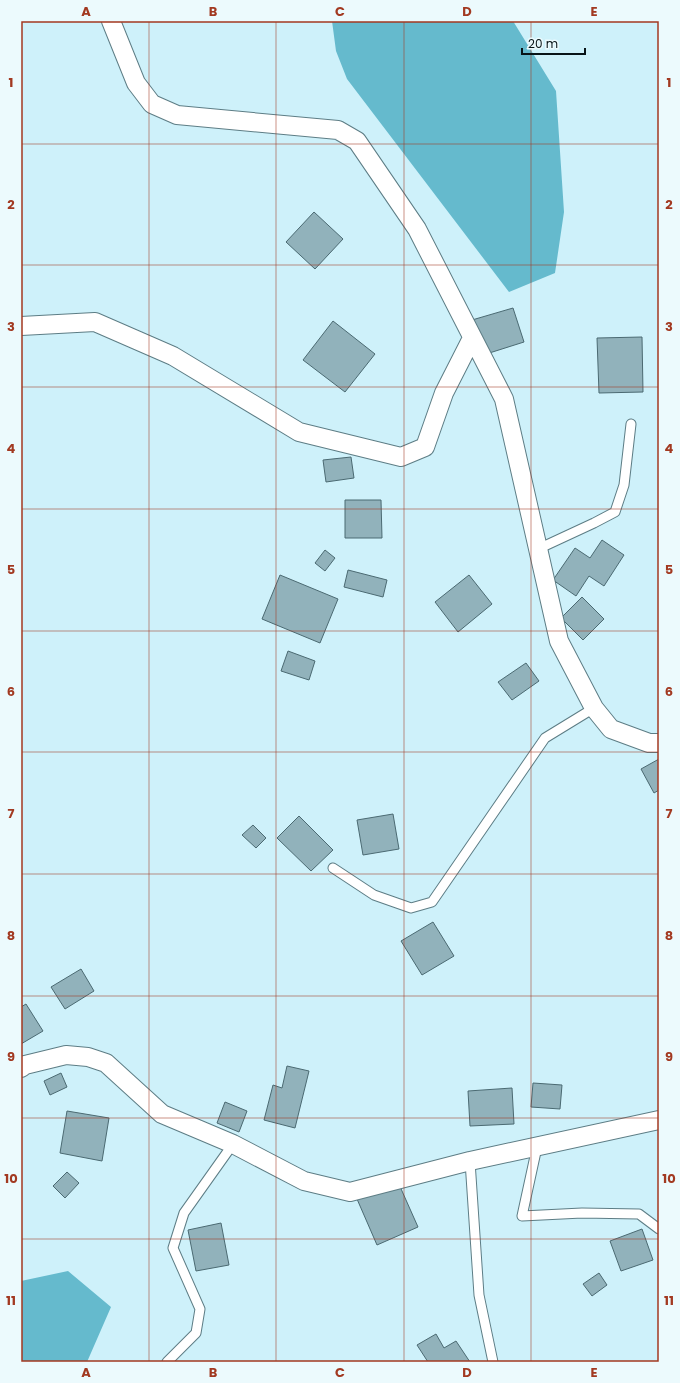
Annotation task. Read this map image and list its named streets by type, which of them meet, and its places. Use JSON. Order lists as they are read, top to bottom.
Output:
{
  "scale_bar": "20 m",
  "grid": {
    "columns": [
      "A",
      "B",
      "C",
      "D",
      "E"
    ],
    "rows": [
      "1",
      "2",
      "3",
      "4",
      "5",
      "6",
      "7",
      "8",
      "9",
      "10",
      "11"
    ]
  }
}
